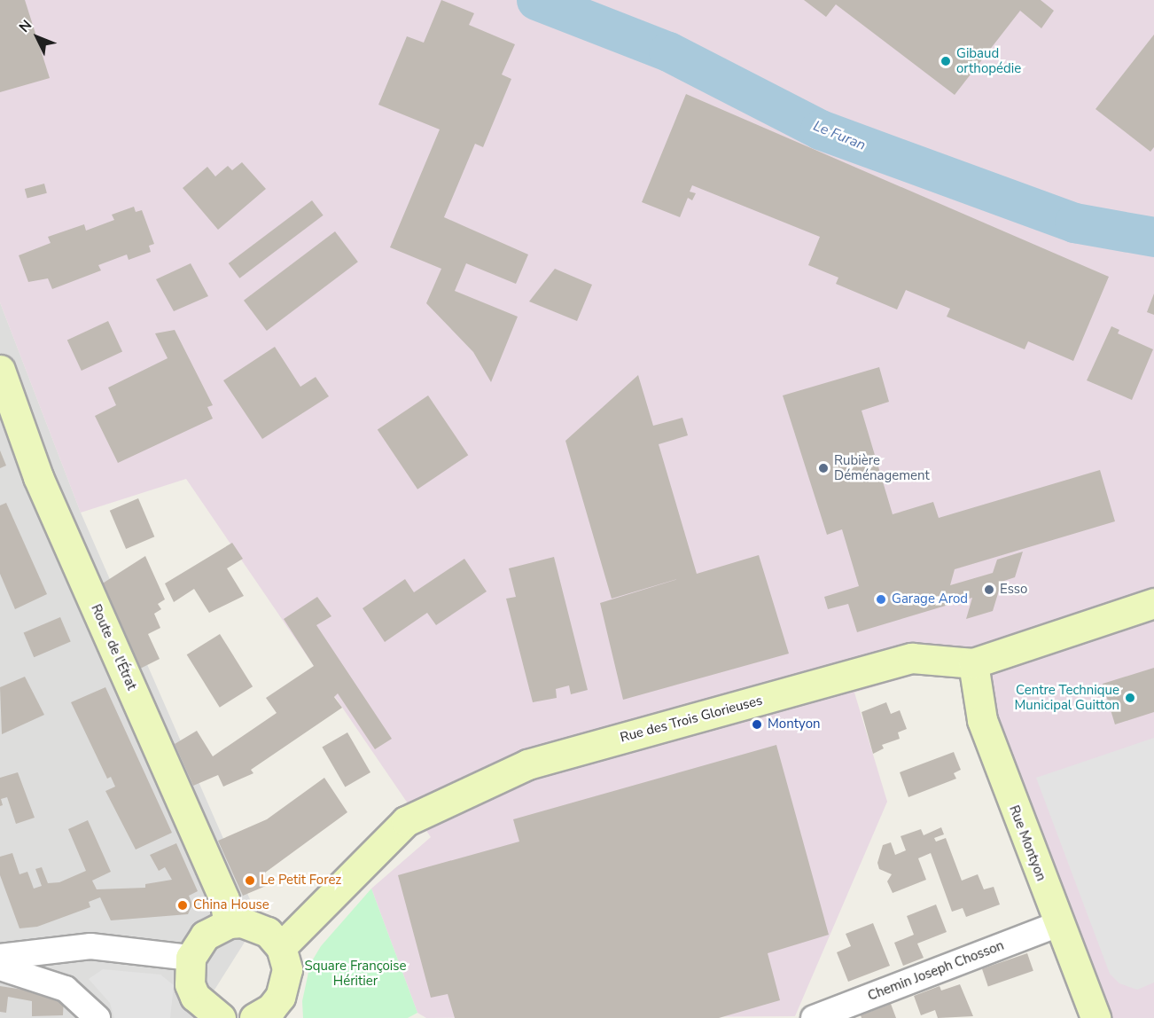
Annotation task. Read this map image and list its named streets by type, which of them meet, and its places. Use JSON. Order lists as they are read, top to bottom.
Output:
{
  "streets": {
    "street": [
      "Route de l'Étrat",
      "Rue des Trois Glorieuses",
      "Rue Montyon",
      "Chemin Joseph Chosson"
    ]
  },
  "crossings": [
    ["Rue des Trois Glorieuses", "Rue Montyon"],
    ["Rue Montyon", "Chemin Joseph Chosson"]
  ],
  "water": ["Le Furan"],
  "parks": ["Square Françoise Héritier"],
  "places": [
    "Gibaud orthopédie",
    "Rubière Déménagement",
    "Esso",
    "Garage Arod",
    "Centre Technique Municipal Guitton",
    "Montyon",
    "Le Petit Forez",
    "China House"
  ],
  "north": "top left"
}
